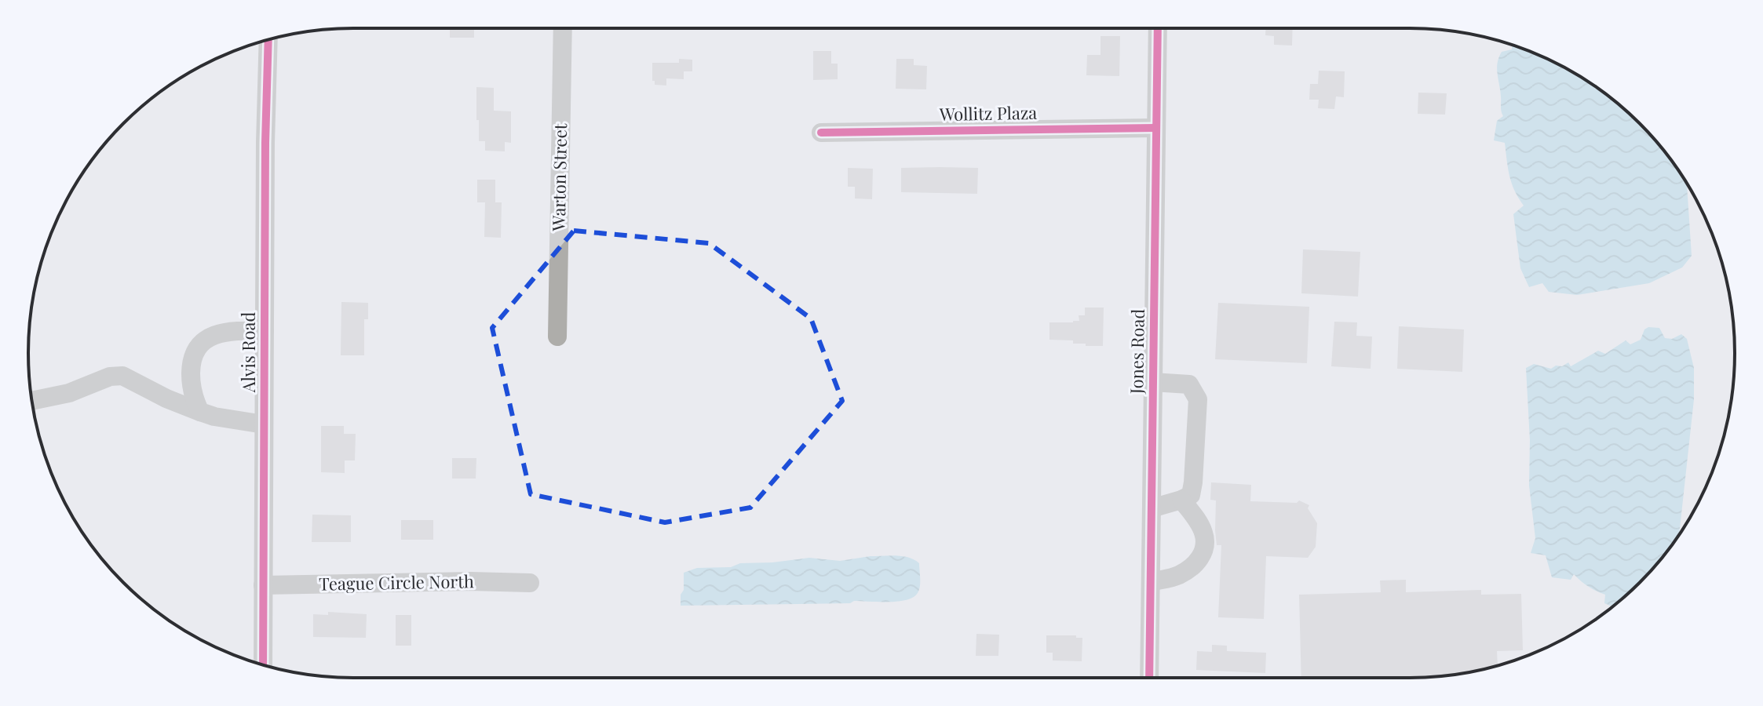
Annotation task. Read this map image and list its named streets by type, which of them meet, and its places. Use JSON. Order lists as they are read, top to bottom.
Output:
{
  "streets": {
    "street": [
      "Wollitz Plaza",
      "Warton Street",
      "Jones Road",
      "Alvis Road",
      "Teague Circle North"
    ]
  },
  "crossings": [
    ["Wollitz Plaza", "Jones Road"],
    ["Alvis Road", "Teague Circle North"]
  ]
}
